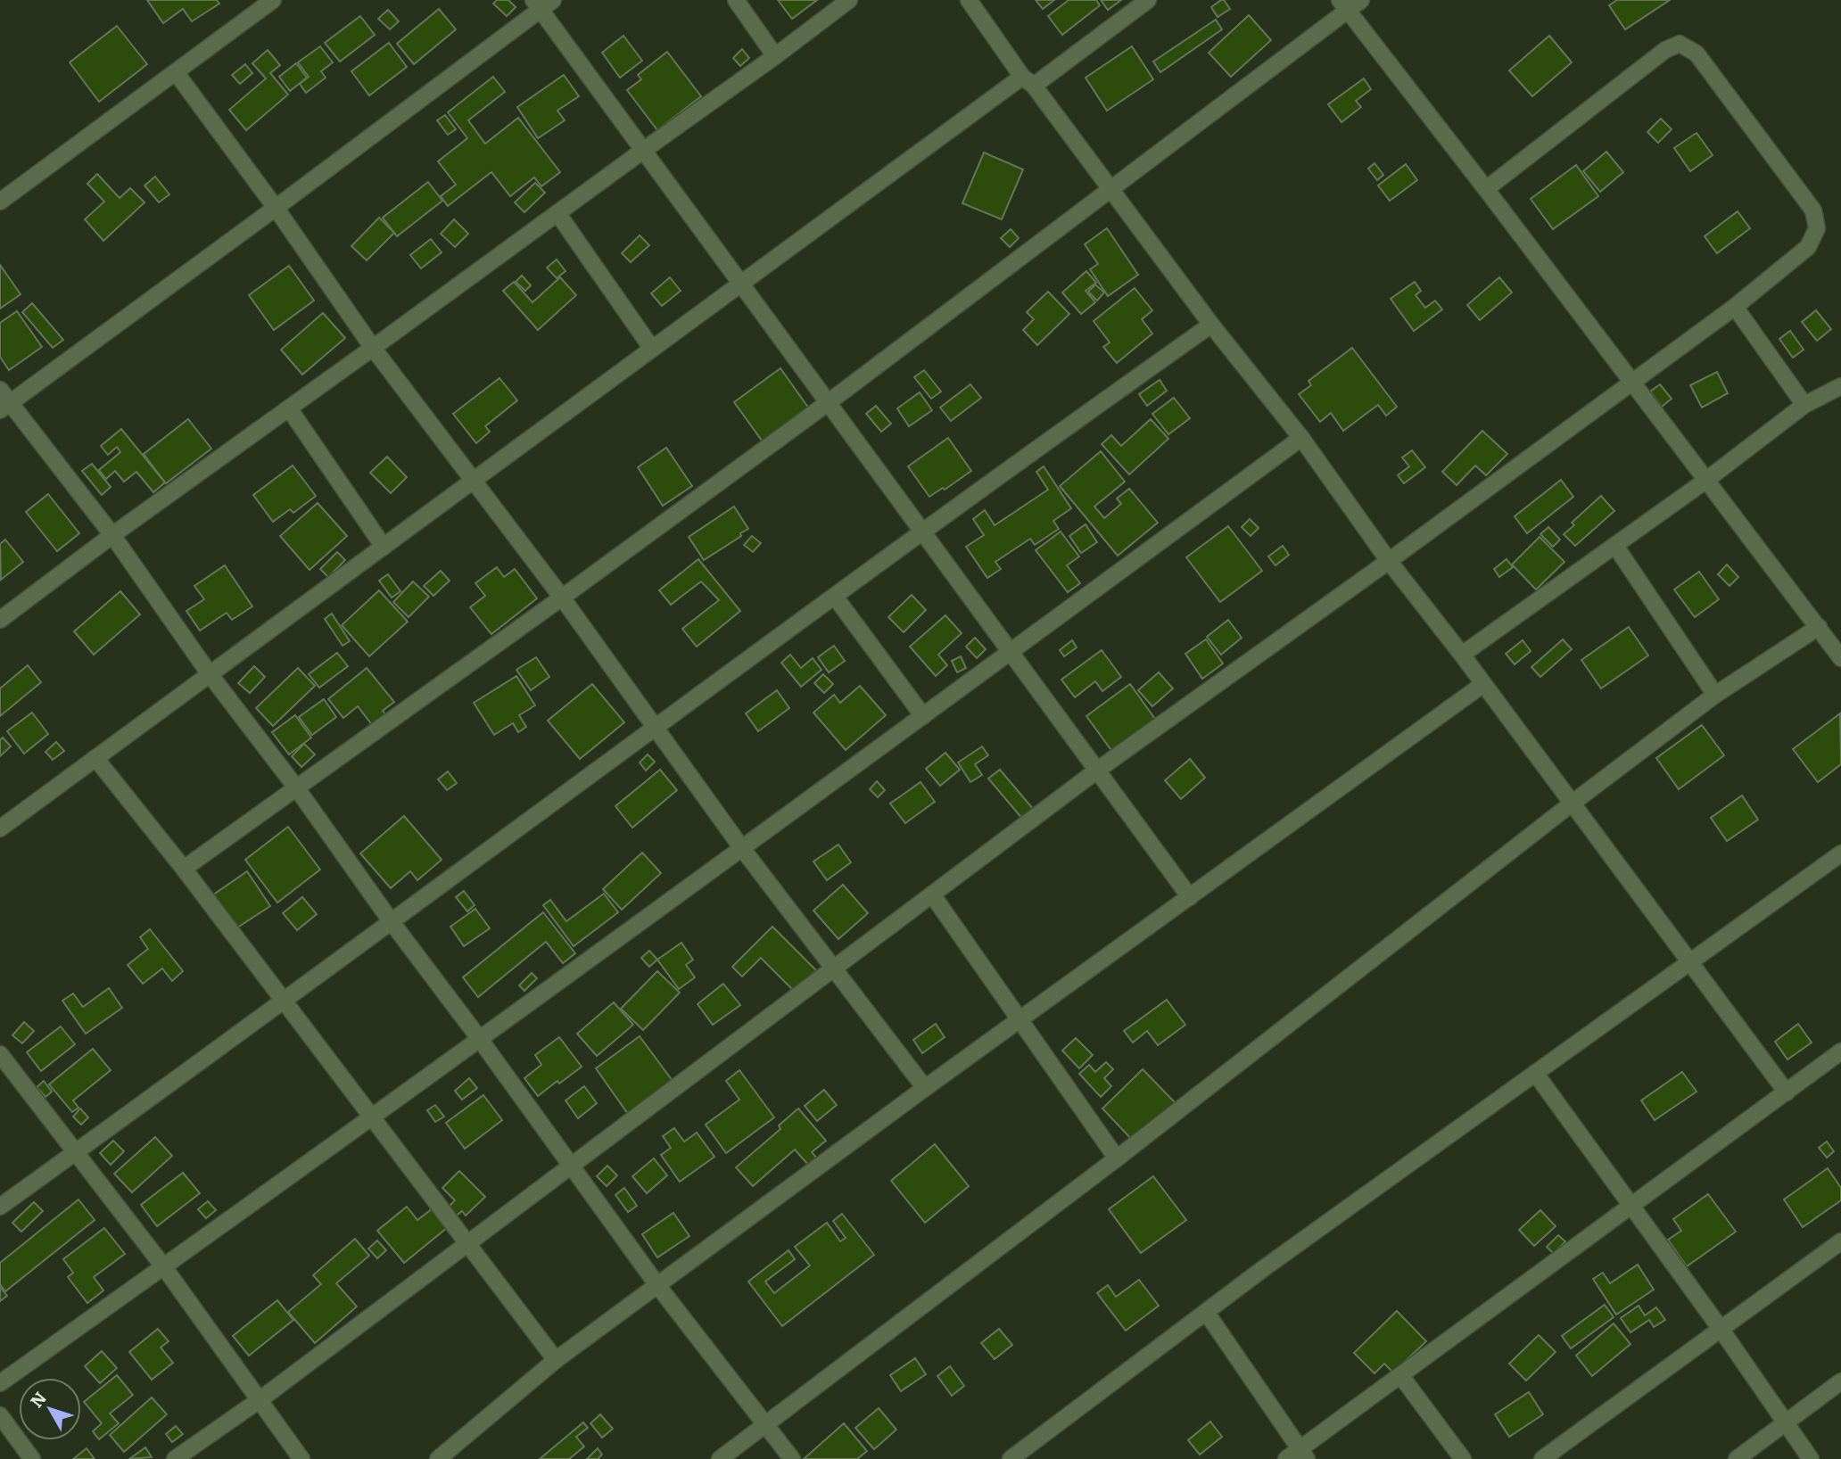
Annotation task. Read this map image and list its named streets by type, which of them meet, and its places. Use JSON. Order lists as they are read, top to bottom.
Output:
{
  "north": "top left"
}
